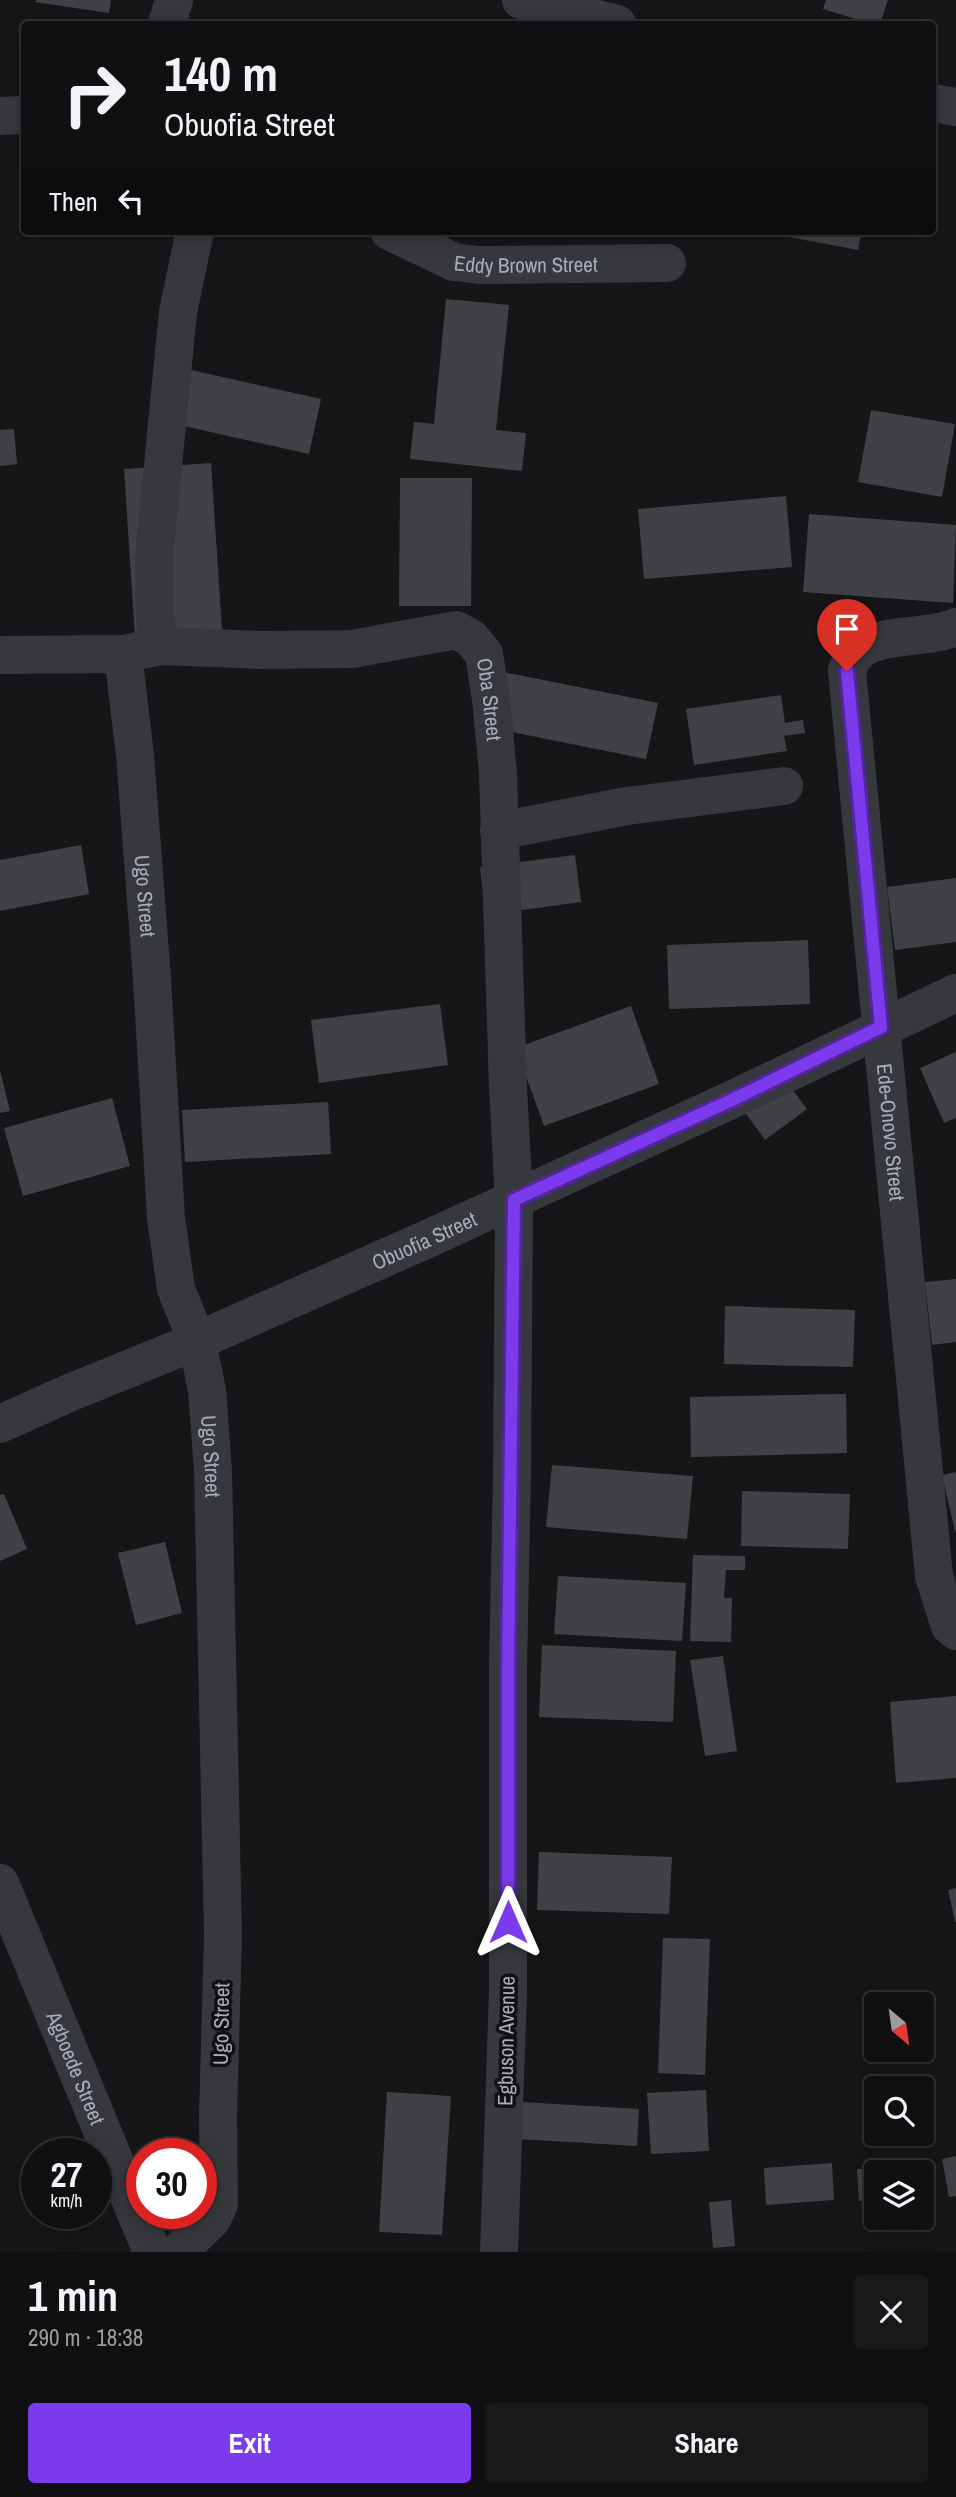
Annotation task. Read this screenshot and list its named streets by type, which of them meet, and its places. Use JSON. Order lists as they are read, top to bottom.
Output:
{
  "streets": {
    "street": [
      "Eddy Brown Street",
      "Oba Street",
      "Ugo Street",
      "Ede-Onovo Street",
      "Obuofia Street",
      "Egbuson Avenue",
      "Agboede Street"
    ]
  },
  "crossings": [
    ["Oba Street", "Ugo Street"],
    ["Oba Street", "Obuofia Street"],
    ["Oba Street", "Egbuson Avenue"],
    ["Ugo Street", "Obuofia Street"],
    ["Ede-Onovo Street", "Obuofia Street"],
    ["Obuofia Street", "Egbuson Avenue"]
  ],
  "north": "bottom right",
  "page": {
    "turn": ["140 m", "Obuofia Street"],
    "then": "Then",
    "speed": "27 km/h",
    "limit": "30",
    "heading": ["1 min", "290 m · 18:38"],
    "buttons": ["Exit", "Share"]
  }
}
